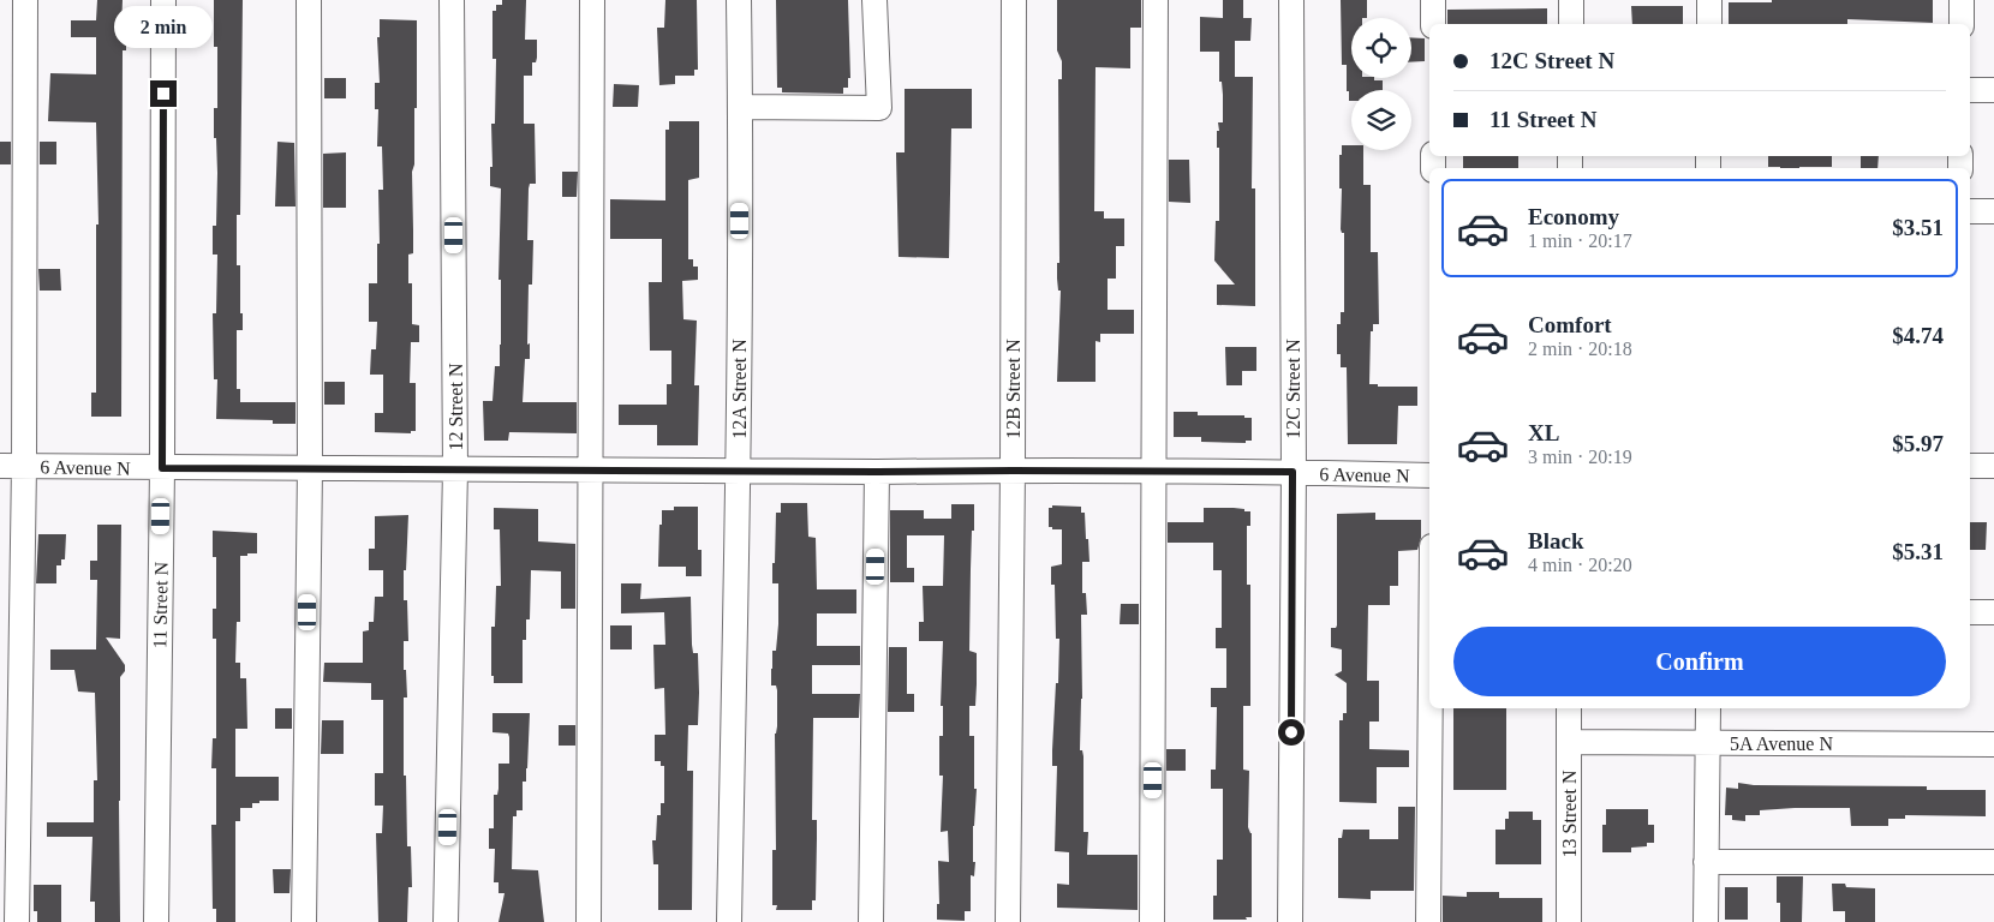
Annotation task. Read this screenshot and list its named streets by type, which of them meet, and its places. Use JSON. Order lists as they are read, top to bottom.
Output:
{
  "streets": {
    "street": [
      "12A Street N",
      "12B Street N",
      "12C Street N",
      "12 Street N",
      "6 Avenue N",
      "11 Street N",
      "5A Avenue N",
      "13 Street N"
    ]
  },
  "crossings": [
    ["12A Street N", "6 Avenue N"],
    ["12B Street N", "6 Avenue N"],
    ["12C Street N", "6 Avenue N"],
    ["12 Street N", "6 Avenue N"],
    ["6 Avenue N", "11 Street N"],
    ["5A Avenue N", "13 Street N"]
  ],
  "page": {
    "bubble": "2 min",
    "banner": ["12C Street N", "11 Street N"],
    "list": [
      {
        "name": "Economy",
        "note": "1 min · 20:17",
        "value": "$3.51"
      },
      {
        "name": "Comfort",
        "note": "2 min · 20:18",
        "value": "$4.74"
      },
      {
        "name": "XL",
        "note": "3 min · 20:19",
        "value": "$5.97"
      },
      {
        "name": "Black",
        "note": "4 min · 20:20",
        "value": "$5.31"
      }
    ],
    "buttons": "Confirm"
  }
}
